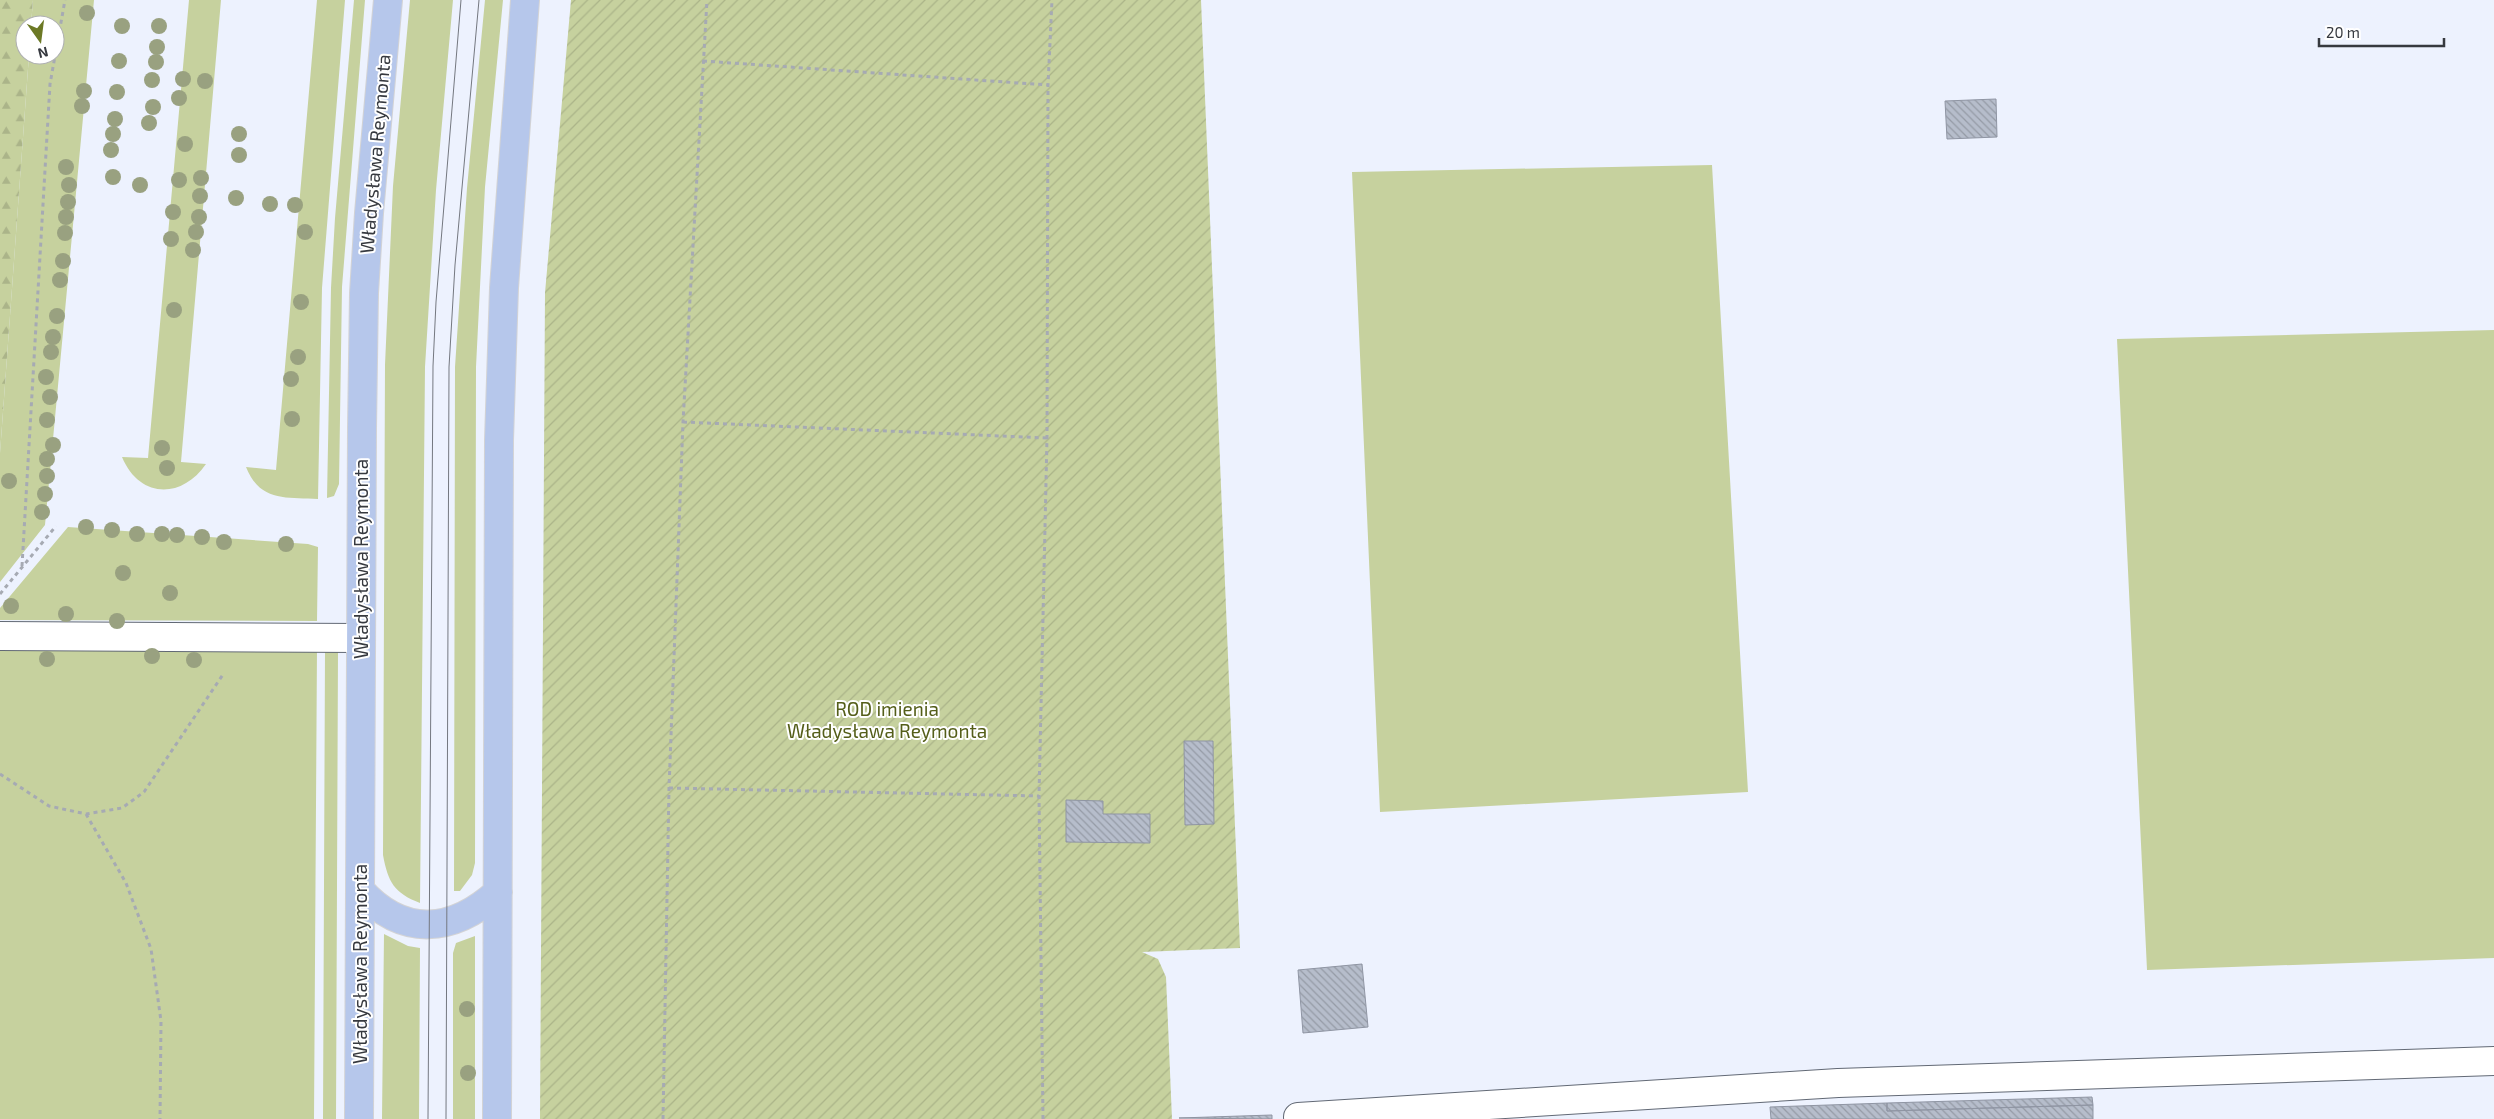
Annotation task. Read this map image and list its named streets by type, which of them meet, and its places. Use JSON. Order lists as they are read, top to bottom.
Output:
{
  "streets": {
    "main road": ["Władysława Reymonta"]
  },
  "parks": ["ROD imienia Władysława Reymonta"],
  "scale_bar": "20 m",
  "north": "bottom"
}
